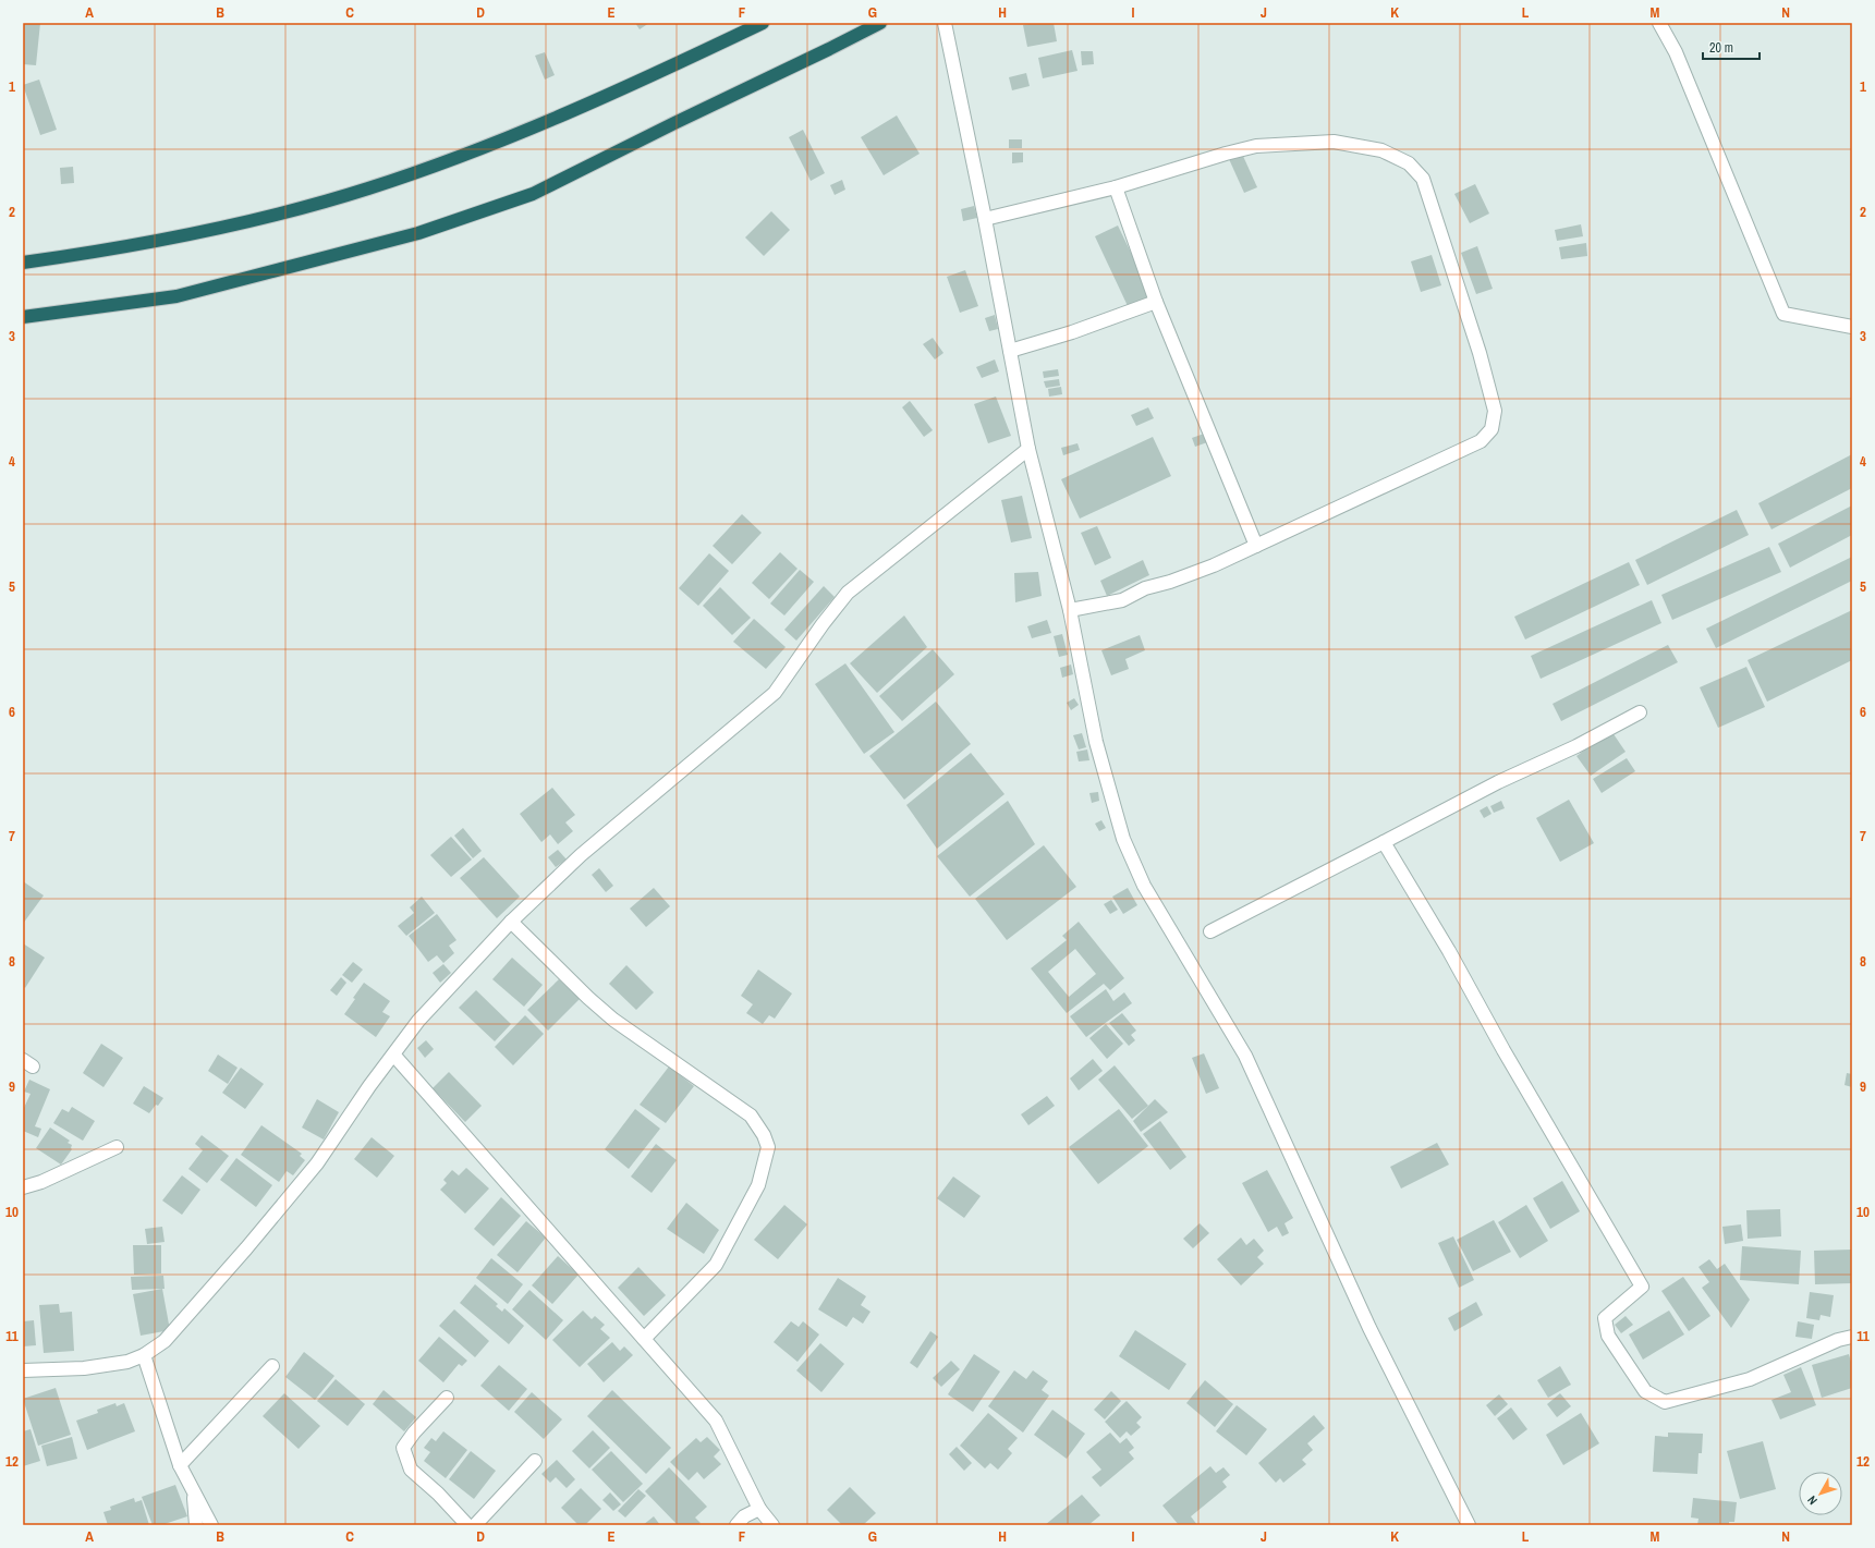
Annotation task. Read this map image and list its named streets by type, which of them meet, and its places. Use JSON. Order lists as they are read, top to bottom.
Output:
{
  "scale_bar": "20 m",
  "north": "bottom left",
  "grid": {
    "columns": [
      "A",
      "B",
      "C",
      "D",
      "E",
      "F",
      "G",
      "H",
      "I",
      "J",
      "K",
      "L",
      "M",
      "N"
    ],
    "rows": [
      "1",
      "2",
      "3",
      "4",
      "5",
      "6",
      "7",
      "8",
      "9",
      "10",
      "11",
      "12"
    ]
  }
}
